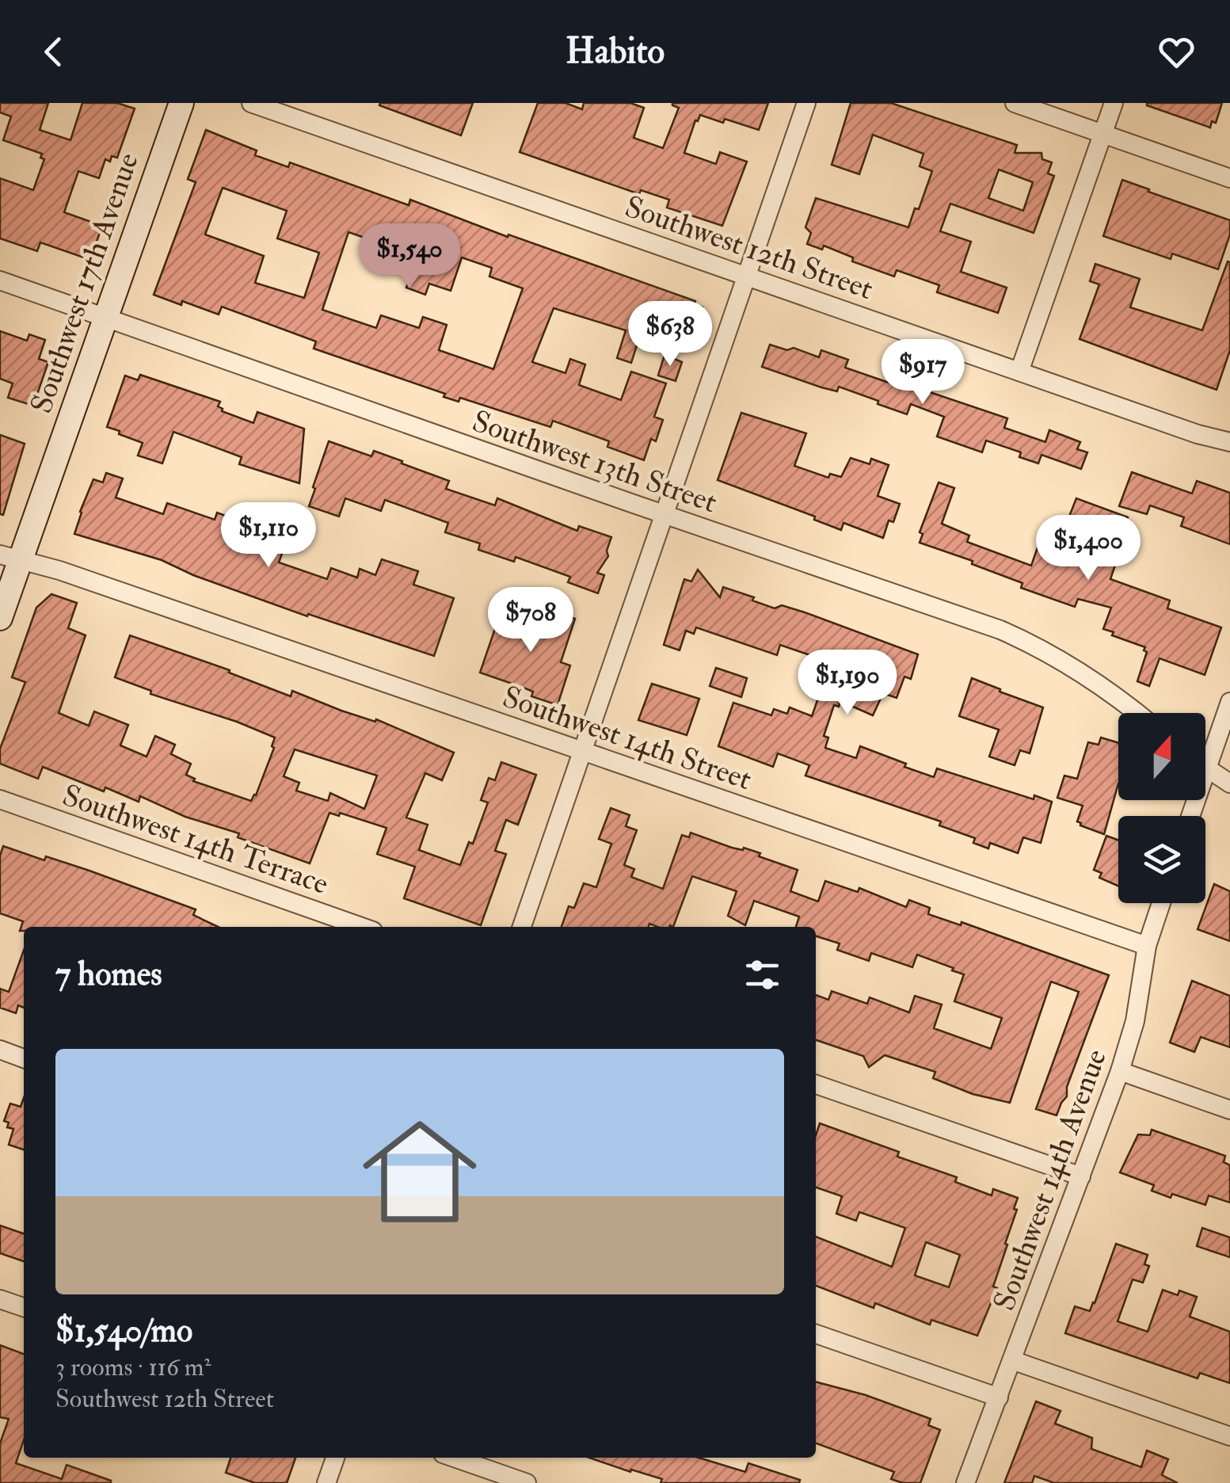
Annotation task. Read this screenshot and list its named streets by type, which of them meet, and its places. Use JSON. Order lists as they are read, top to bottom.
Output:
{
  "streets": {
    "main road": ["Southwest 17th Avenue"],
    "street": [
      "Southwest 12th Street",
      "Southwest 13th Street",
      "Southwest 14th Street",
      "Southwest 14th Terrace",
      "Southwest 14th Avenue"
    ]
  },
  "crossings": [
    ["Southwest 17th Avenue", "Southwest 13th Street"],
    ["Southwest 17th Avenue", "Southwest 14th Street"],
    ["Southwest 14th Street", "Southwest 14th Avenue"]
  ],
  "north": "top",
  "page": {
    "header": "Habito",
    "price": [
      "$1,540",
      "$638",
      "$917",
      "$1,110",
      "$1,400",
      "$708",
      "$1,190"
    ],
    "heading": "7 homes",
    "list": [
      {
        "name": "$1,540/mo",
        "note": "3 rooms · 116 m² · Southwest 12th Street"
      }
    ]
  }
}
